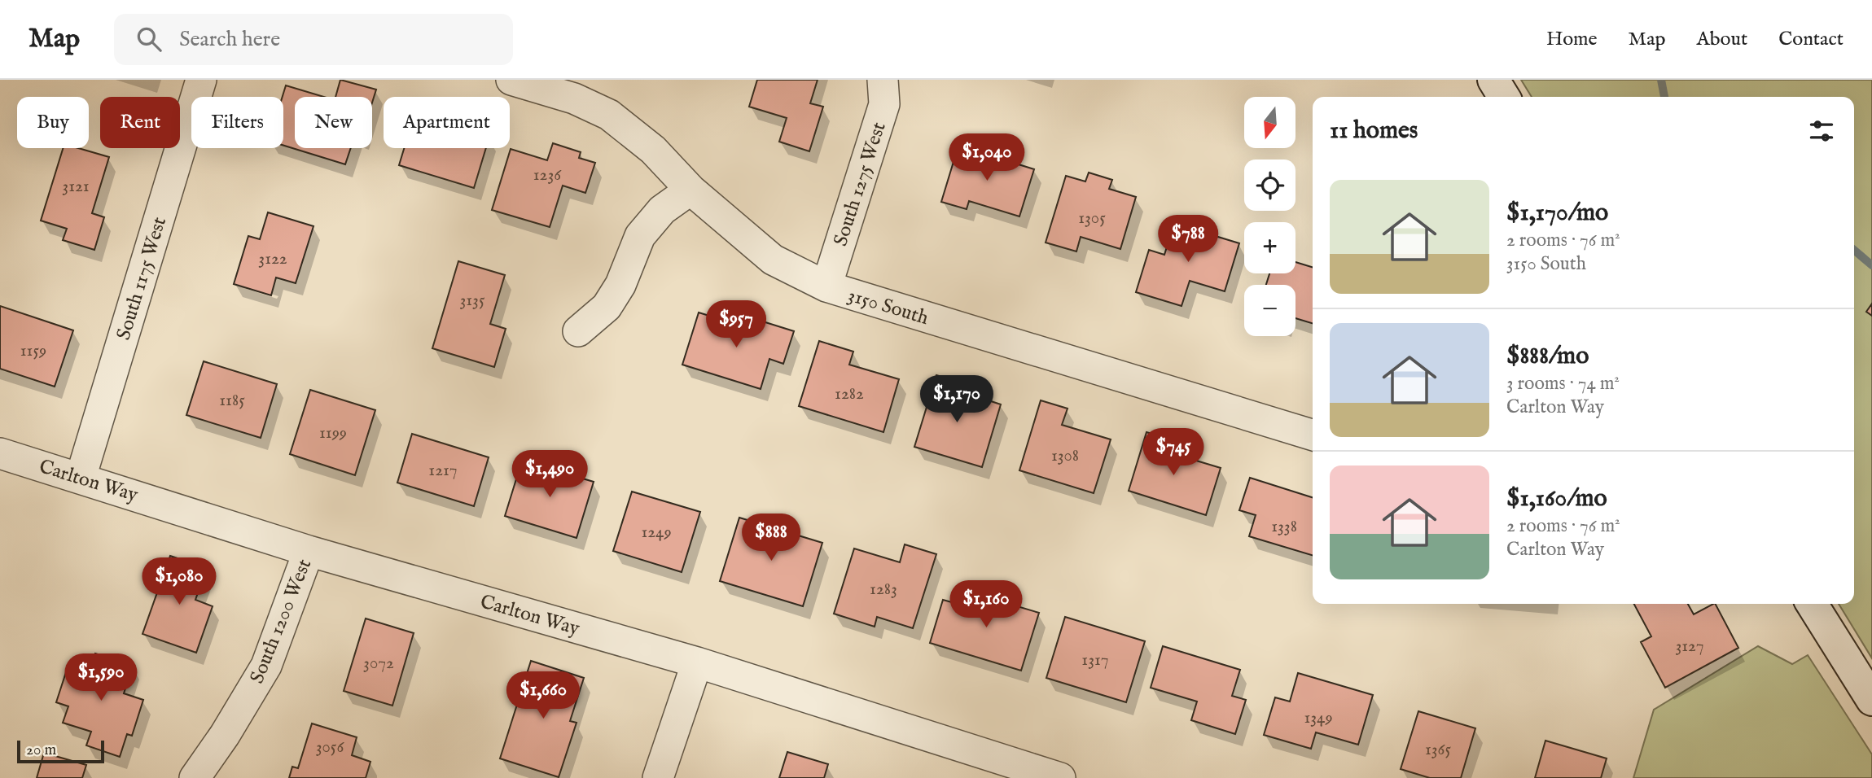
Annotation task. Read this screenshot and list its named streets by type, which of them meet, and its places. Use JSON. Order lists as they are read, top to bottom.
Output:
{
  "streets": {
    "street": [
      "South 1275 West",
      "South 1175 West",
      "3150 South",
      "Carlton Way",
      "South 1200 West"
    ]
  },
  "crossings": [
    ["South 1275 West", "3150 South"],
    ["South 1175 West", "Carlton Way"],
    ["Carlton Way", "South 1200 West"]
  ],
  "house_numbers": [
    "1236",
    "3121",
    "1305",
    "3122",
    "3135",
    "1159",
    "1282",
    "1185",
    "1199",
    "1308",
    "1217",
    "1338",
    "1249",
    "1283",
    "3127",
    "1317",
    "3072",
    "1349",
    "3056",
    "1365"
  ],
  "scale_bar": "20 m",
  "north": "bottom",
  "page": {
    "header": "Map",
    "search": "Search here",
    "nav": [
      "Home",
      "Map",
      "About",
      "Contact"
    ],
    "map_buttons": ["+", "−"],
    "chip": [
      "Buy",
      "Rent",
      "Filters",
      "New",
      "Apartment"
    ],
    "heading": "11 homes",
    "price": [
      "$1,040",
      "$788",
      "$957",
      "$1,170",
      "$745",
      "$1,490",
      "$888",
      "$1,080",
      "$1,160",
      "$1,590",
      "$1,660"
    ],
    "list": [
      {
        "name": "$1,170/mo",
        "note": "2 rooms · 76 m² · 3150 South"
      },
      {
        "name": "$888/mo",
        "note": "3 rooms · 74 m² · Carlton Way"
      },
      {
        "name": "$1,160/mo",
        "note": "2 rooms · 76 m² · Carlton Way"
      }
    ],
    "scale": "20 m"
  }
}
